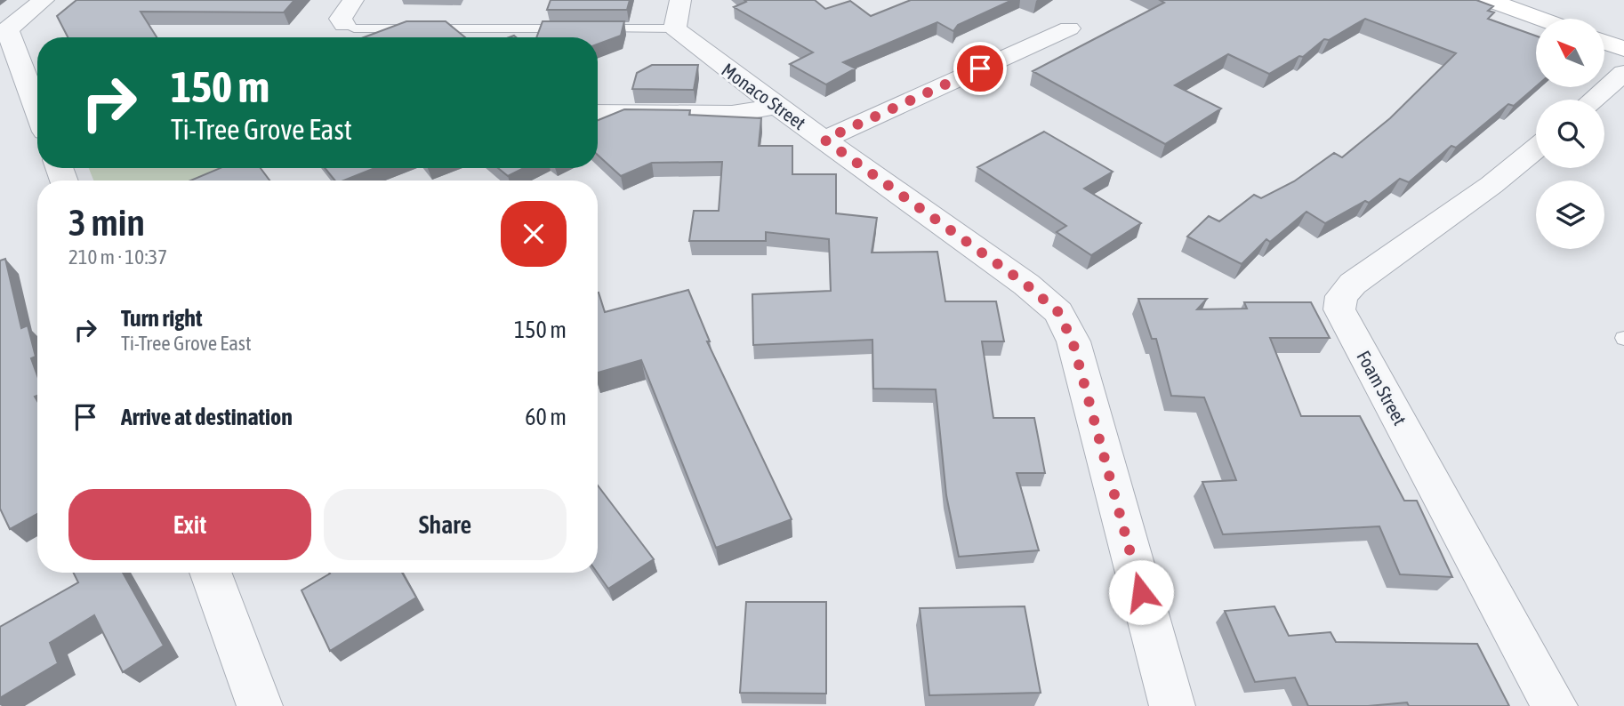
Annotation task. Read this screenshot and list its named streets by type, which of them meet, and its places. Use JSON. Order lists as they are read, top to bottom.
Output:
{
  "streets": {
    "street": ["Monaco Street", "Foam Street"]
  },
  "north": "top left",
  "page": {
    "turn": ["150 m", "Ti-Tree Grove East"],
    "heading": ["3 min", "210 m · 10:37"],
    "list": [
      {
        "name": "Turn right",
        "note": "Ti-Tree Grove East",
        "value": "150 m"
      },
      {
        "name": "Arrive at destination",
        "value": "60 m"
      }
    ],
    "buttons": ["Exit", "Share"]
  }
}
